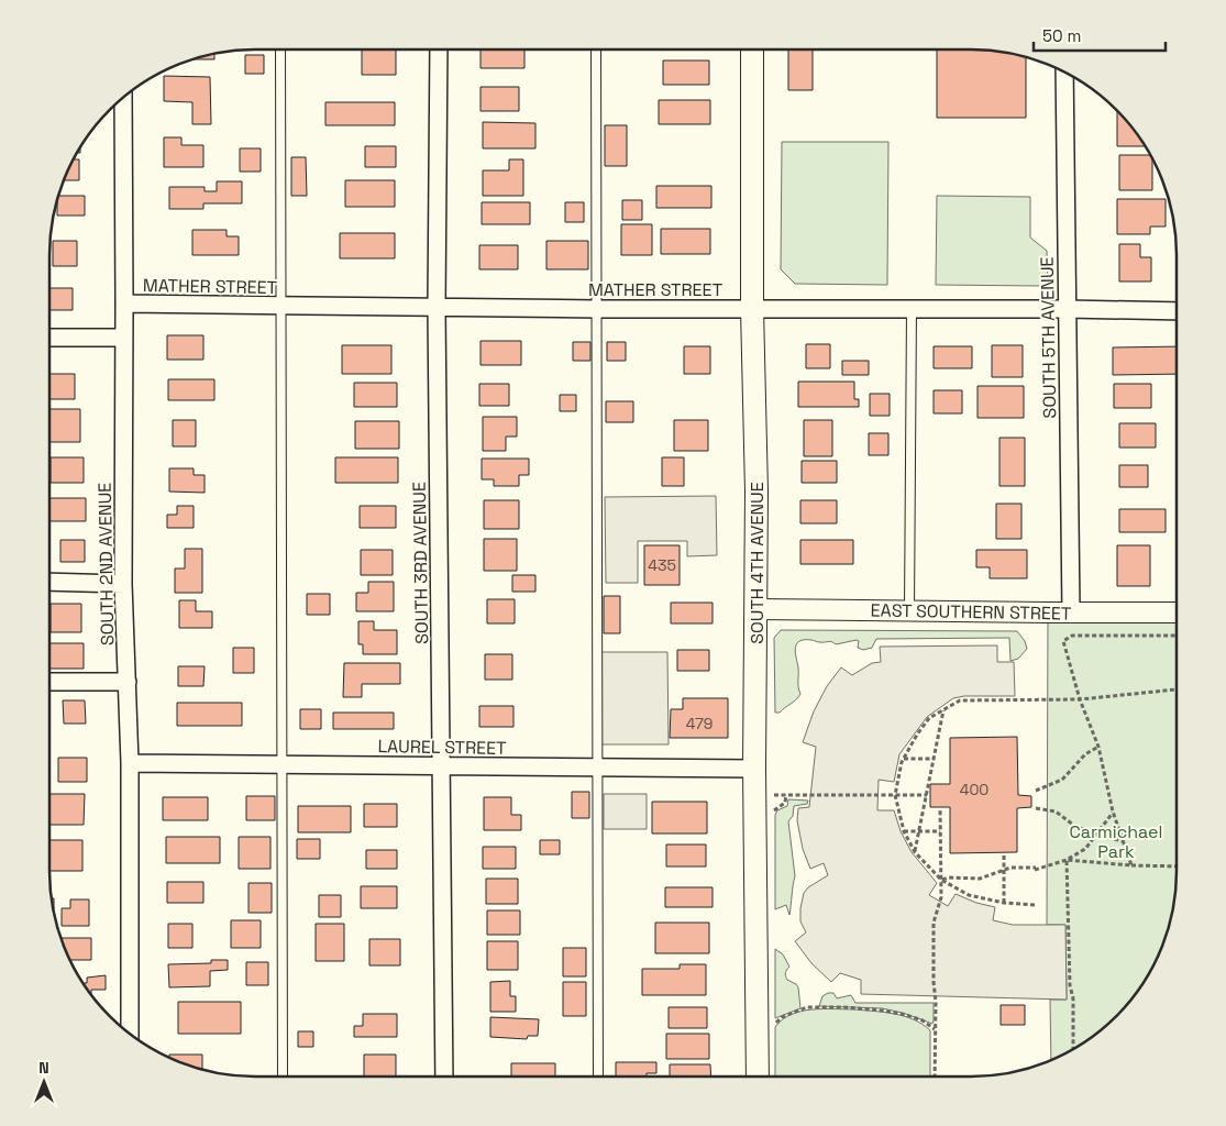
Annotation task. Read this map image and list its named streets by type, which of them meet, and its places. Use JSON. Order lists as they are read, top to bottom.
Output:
{
  "streets": {
    "main road": ["SOUTH 4TH AVENUE"],
    "street": [
      "MATHER STREET",
      "SOUTH 5TH AVENUE",
      "SOUTH 3RD AVENUE",
      "SOUTH 2ND AVENUE",
      "EAST SOUTHERN STREET",
      "LAUREL STREET"
    ]
  },
  "crossings": [
    ["MATHER STREET", "SOUTH 5TH AVENUE"],
    ["MATHER STREET", "SOUTH 3RD AVENUE"],
    ["MATHER STREET", "SOUTH 4TH AVENUE"],
    ["MATHER STREET", "SOUTH 2ND AVENUE"],
    ["SOUTH 5TH AVENUE", "EAST SOUTHERN STREET"],
    ["SOUTH 3RD AVENUE", "LAUREL STREET"],
    ["SOUTH 4TH AVENUE", "EAST SOUTHERN STREET"],
    ["SOUTH 4TH AVENUE", "LAUREL STREET"],
    ["SOUTH 2ND AVENUE", "LAUREL STREET"]
  ],
  "parks": ["Carmichael Park"],
  "house_numbers": ["435", "479", "400"],
  "scale_bar": "50 m",
  "north": "top"
}
